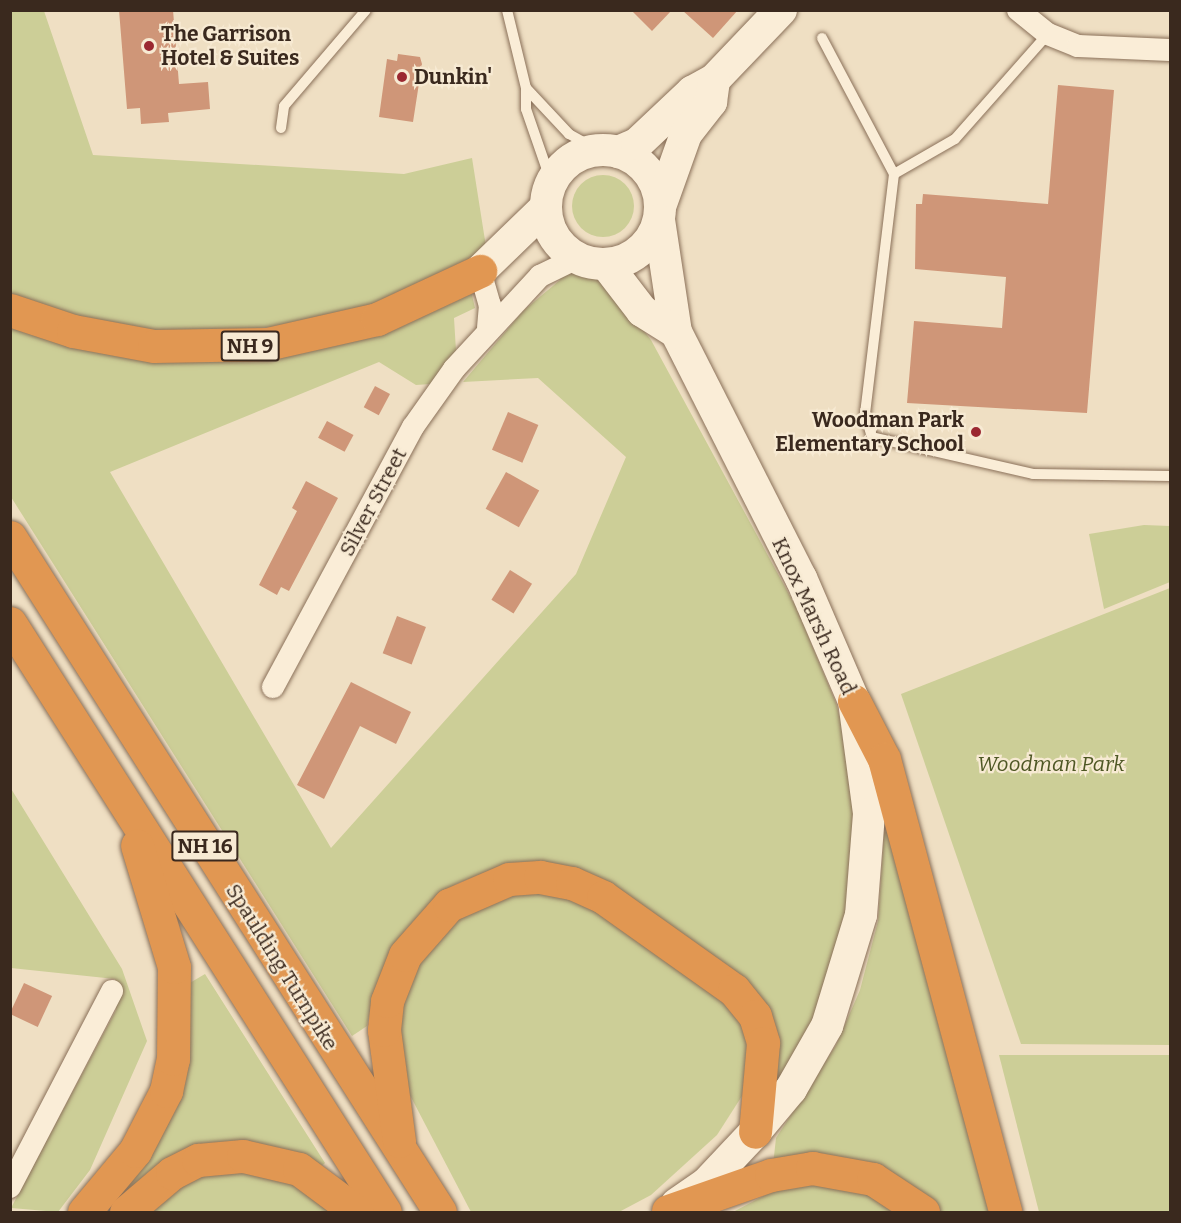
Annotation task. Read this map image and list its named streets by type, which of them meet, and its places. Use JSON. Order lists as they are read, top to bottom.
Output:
{
  "streets": {
    "highway": ["NH 9", "NH 16", "Spaulding Turnpike"],
    "main road": ["Knox Marsh Road"],
    "street": ["Silver Street"]
  },
  "crossings": [
    ["NH 9", "Silver Street"],
    ["NH 9", "Knox Marsh Road"],
    ["Silver Street", "Knox Marsh Road"]
  ],
  "parks": ["Woodman Park"],
  "places": ["The Garrison Hotel & Suites", "Dunkin'", "Woodman Park Elementary School"]
}
